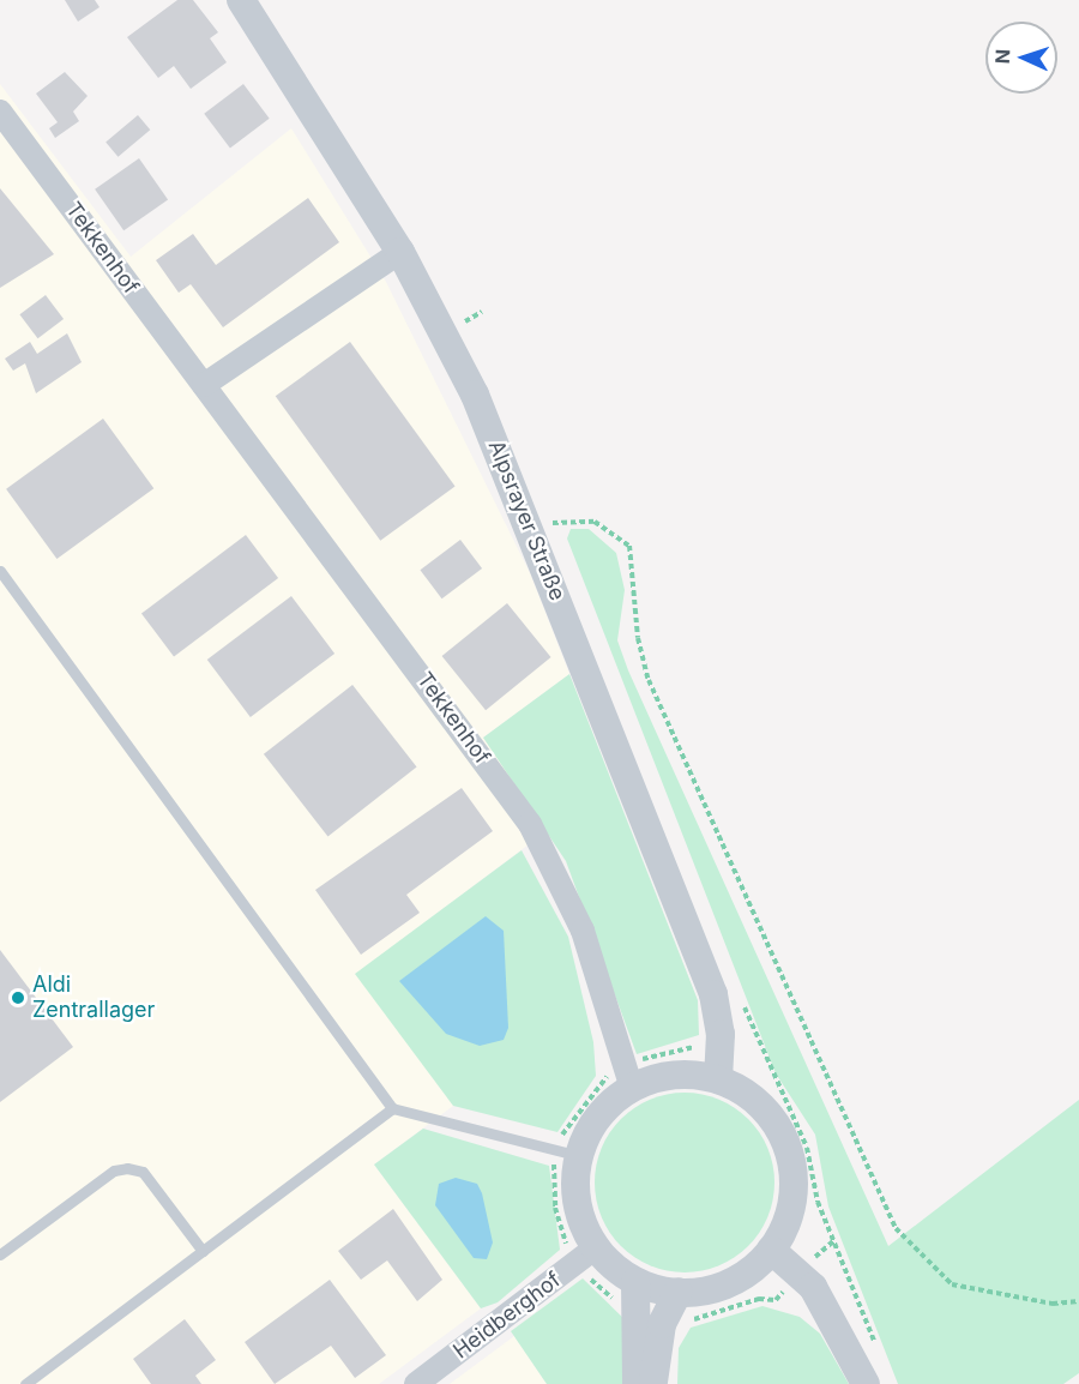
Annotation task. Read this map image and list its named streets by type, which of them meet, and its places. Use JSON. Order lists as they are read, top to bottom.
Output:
{
  "streets": {
    "street": ["Tekkenhof", "Alpsrayer Straße", "Heidberghof"]
  },
  "crossings": [
    ["Tekkenhof", "Alpsrayer Straße"],
    ["Tekkenhof", "Heidberghof"],
    ["Alpsrayer Straße", "Heidberghof"]
  ],
  "places": ["Aldi Zentrallager"],
  "north": "left"
}
